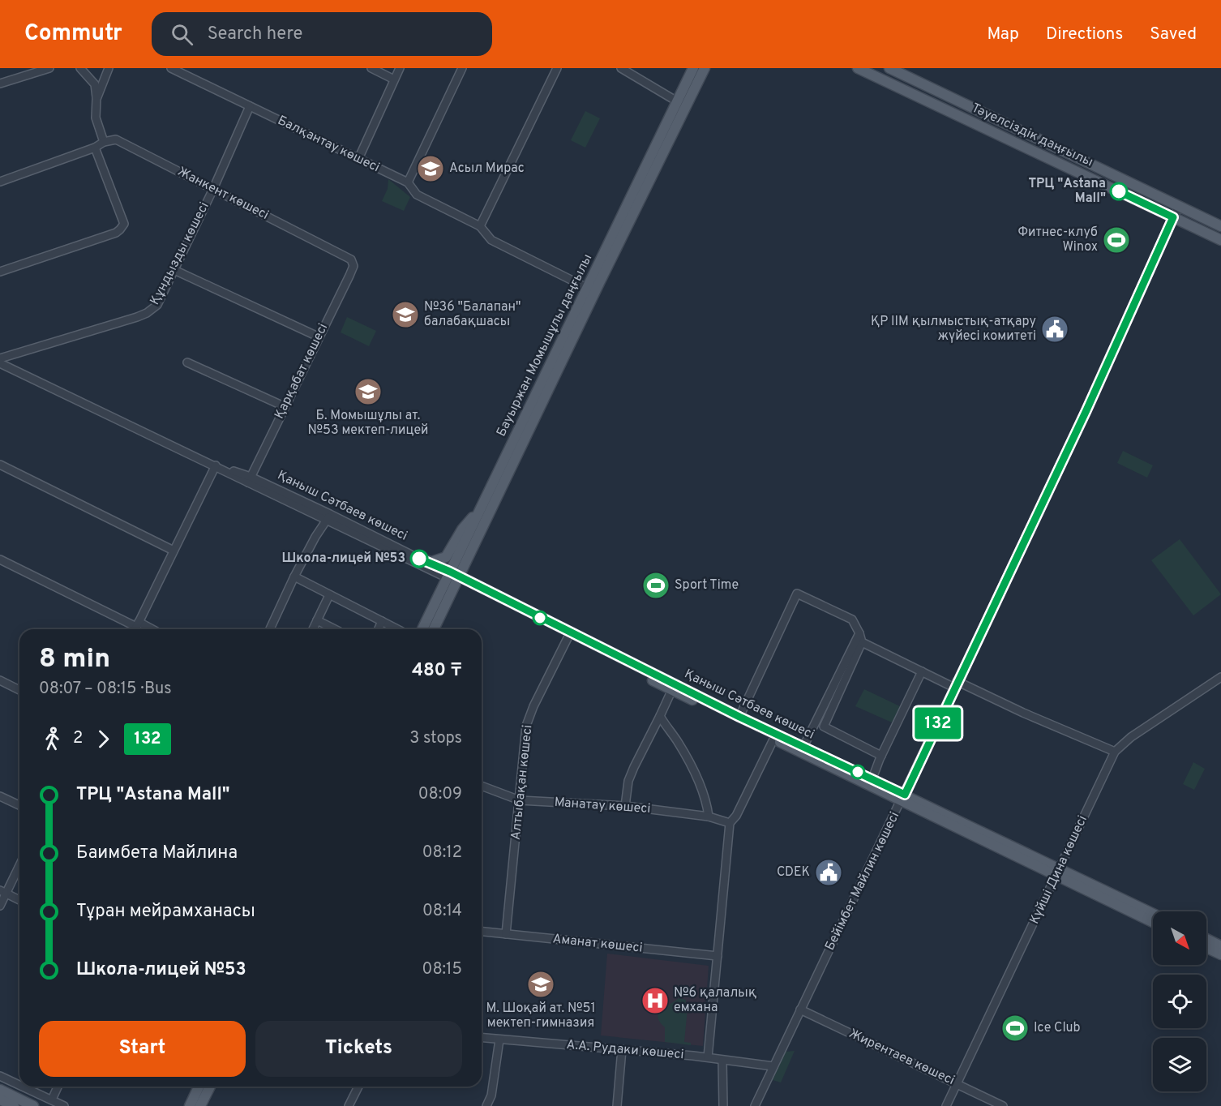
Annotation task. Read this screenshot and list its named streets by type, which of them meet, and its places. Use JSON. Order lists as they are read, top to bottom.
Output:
{
  "streets": {
    "main road": ["Тәуелсіздік даңғылы", "Бауыржан Момышұлы даңғылы", "Қаныш Сәтбаев көшесі"],
    "street": [
      "Балқантау көшесі",
      "Жанкент көшесі",
      "Құндызды көшесі",
      "Қарқабат көшесі",
      "Алтыбақан көшесі",
      "Манатау көшесі",
      "Күйші Дина көшесі",
      "Бейімбет Майлин көшесі",
      "Аманат көшесі",
      "А.А. Рудаки көшесі",
      "Жирентаев көшесі"
    ]
  },
  "crossings": [
    ["Тәуелсіздік даңғылы", "Бейімбет Майлин көшесі"],
    ["Балқантау көшесі", "Құндызды көшесі"],
    ["Балқантау көшесі", "Бауыржан Момышұлы даңғылы"],
    ["Жанкент көшесі", "Құндызды көшесі"],
    ["Жанкент көшесі", "Қарқабат көшесі"],
    ["Бауыржан Момышұлы даңғылы", "Қаныш Сәтбаев көшесі"],
    ["Қарқабат көшесі", "Қаныш Сәтбаев көшесі"],
    ["Қаныш Сәтбаев көшесі", "Алтыбақан көшесі"],
    ["Қаныш Сәтбаев көшесі", "Күйші Дина көшесі"],
    ["Қаныш Сәтбаев көшесі", "Бейімбет Майлин көшесі"],
    ["Алтыбақан көшесі", "Манатау көшесі"],
    ["Алтыбақан көшесі", "Аманат көшесі"],
    ["Күйші Дина көшесі", "Жирентаев көшесі"],
    ["Бейімбет Майлин көшесі", "А.А. Рудаки көшесі"],
    ["Бейімбет Майлин көшесі", "Жирентаев көшесі"]
  ],
  "places": {
    "school or university": [
      "Асыл Мирас",
      "№36 \"Балапан\" балабақшасы",
      "Б. Момышұлы ат. №53 мектеп-лицей",
      "М. Шоқай ат. №51 мектеп-гимназия"
    ],
    "other": ["ТРЦ \"Astana Mall\"", "Школа-лицей №53"],
    "sports": ["Фитнес-клуб Winox", "Sport Time", "Ice Club"],
    "public building": ["ҚР ІІМ қылмыстық-атқару жүйесі комитеті", "CDEK"],
    "hospital": ["№6 қалалық емхана"]
  },
  "lines": ["bus line 132"],
  "north": "bottom right",
  "page": {
    "header": "Commutr",
    "search": "Search here",
    "nav": ["Map", "Directions", "Saved"],
    "on_map": "132",
    "heading": ["8 min", "08:07 – 08:15 · Bus", "480 ₸"],
    "legs": ["2", "132", "3 stops"],
    "list": [
      {
        "name": "ТРЦ \"Astana Mall\"",
        "value": "08:09"
      },
      {
        "name": "Баимбета Майлина",
        "value": "08:12"
      },
      {
        "name": "Тұран мейрамханасы",
        "value": "08:14"
      },
      {
        "name": "Школа-лицей №53",
        "value": "08:15"
      }
    ],
    "buttons": ["Start", "Tickets"]
  }
}
